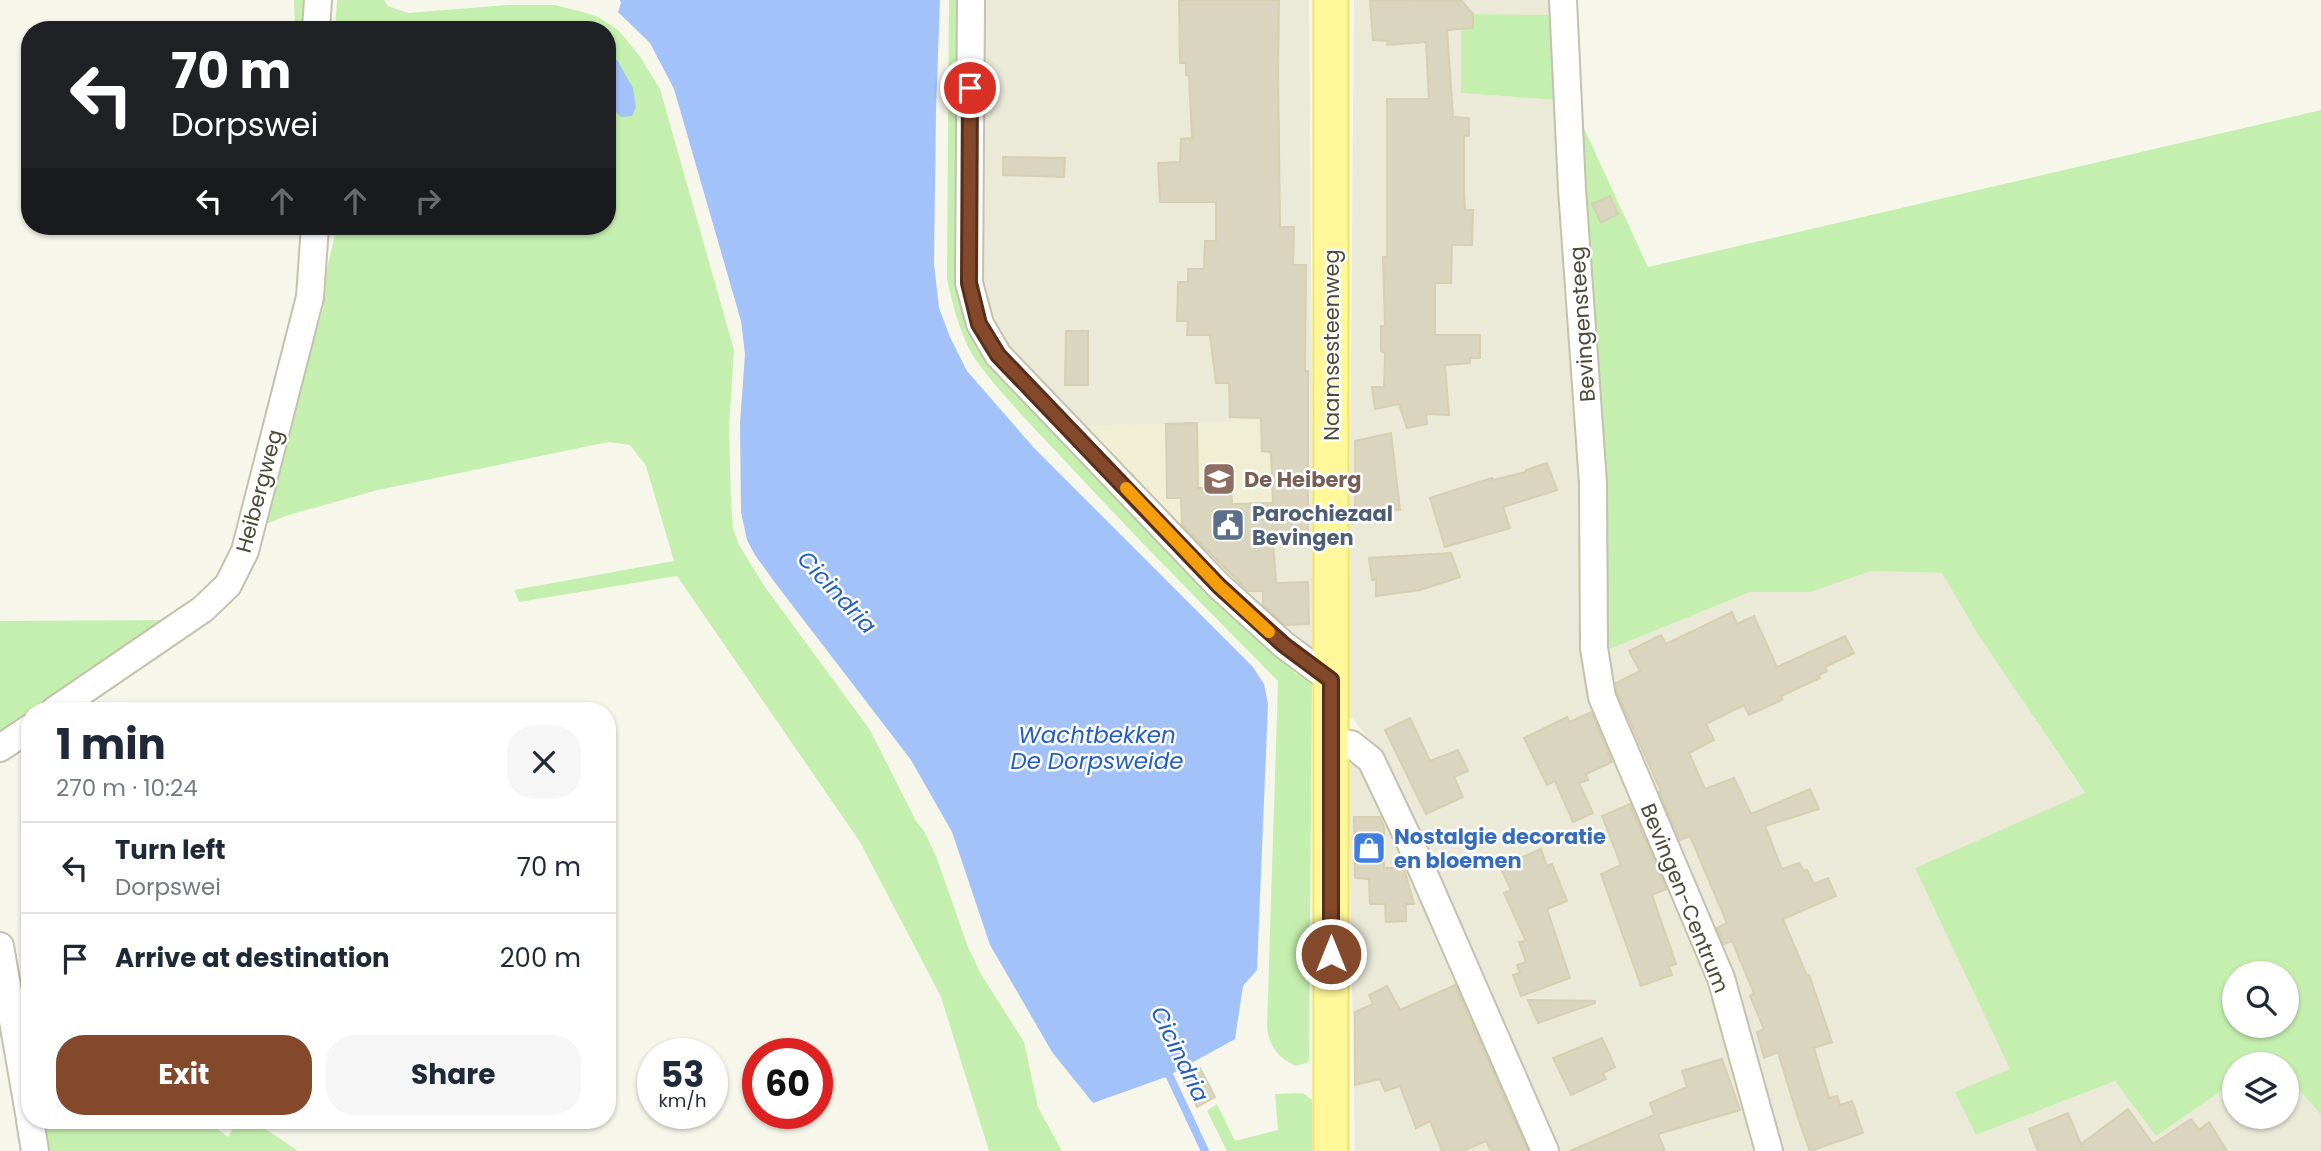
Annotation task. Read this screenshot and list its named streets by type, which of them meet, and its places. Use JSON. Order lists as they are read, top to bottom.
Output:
{
  "streets": {
    "main road": ["Naamsesteenweg"],
    "street": ["Bevingensteeg", "Heibergweg", "Bevingen-Centrum"]
  },
  "crossings": [
    ["Bevingensteeg", "Bevingen-Centrum"]
  ],
  "water": ["Cicindria", "Wachtbekken De Dorpsweide"],
  "places": {
    "school or university": ["De Heiberg"],
    "public building": ["Parochiezaal Bevingen"],
    "shop": ["Nostalgie decoratie en bloemen"]
  },
  "page": {
    "turn": ["70 m", "Dorpswei"],
    "heading": ["1 min", "270 m · 10:24"],
    "list": [
      {
        "name": "Turn left",
        "note": "Dorpswei",
        "value": "70 m"
      },
      {
        "name": "Arrive at destination",
        "value": "200 m"
      }
    ],
    "buttons": ["Exit", "Share"],
    "speed": "53 km/h",
    "limit": "60"
  }
}
